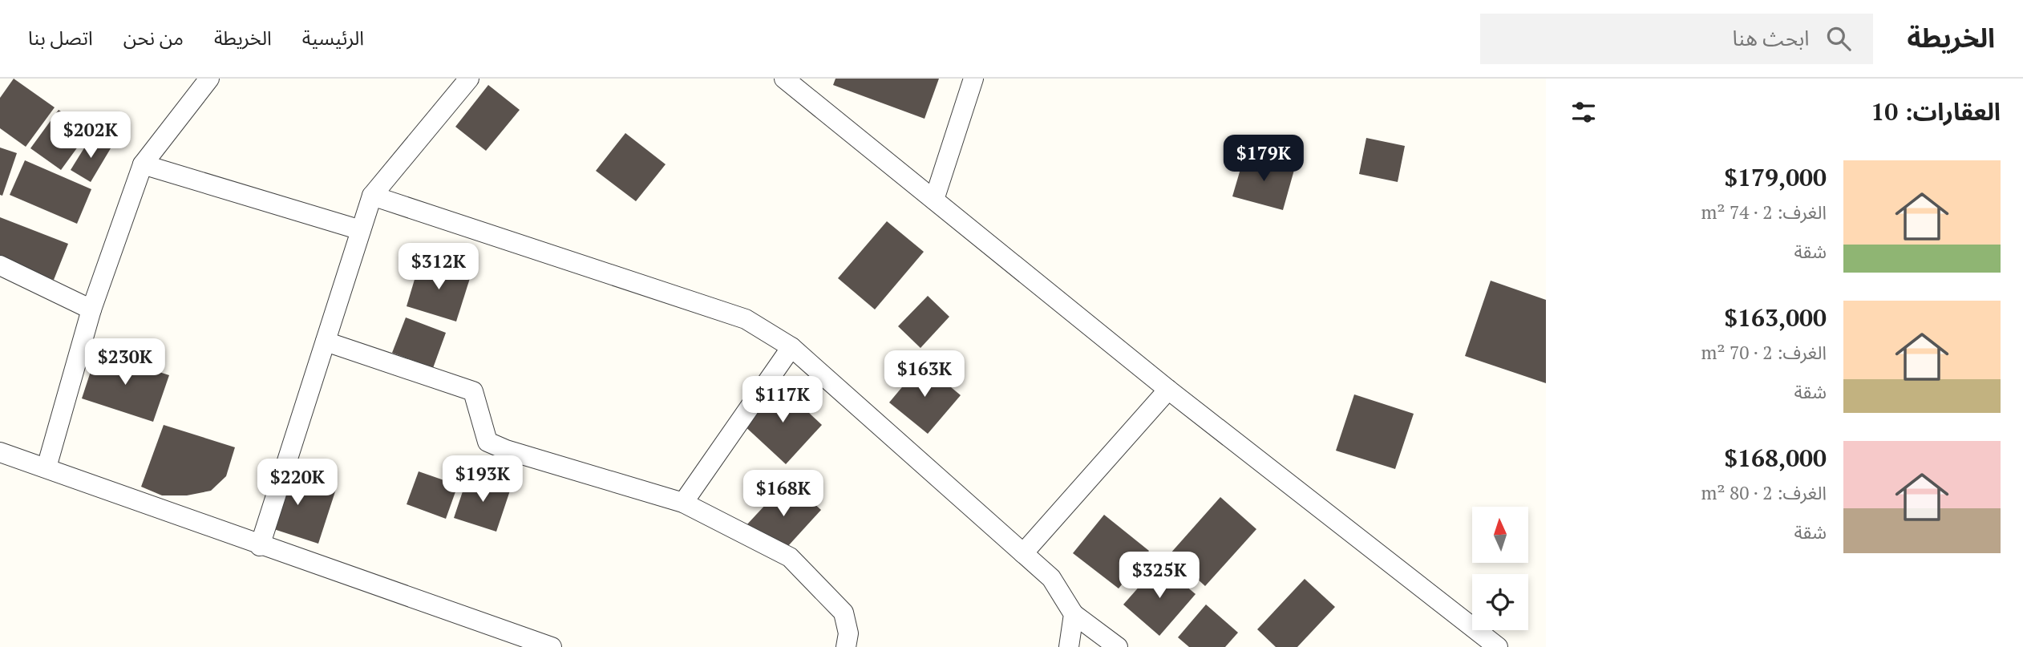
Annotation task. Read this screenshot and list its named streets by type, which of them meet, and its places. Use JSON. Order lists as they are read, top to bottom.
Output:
{
  "north": "top",
  "page": {
    "header": "الخريطة",
    "search": "ابحث هنا",
    "nav": [
      "الرئيسية",
      "الخريطة",
      "من نحن",
      "اتصل بنا"
    ],
    "heading": "العقارات: 10",
    "price": [
      "$202K",
      "$179K",
      "$312K",
      "$230K",
      "$163K",
      "$117K",
      "$193K",
      "$220K",
      "$168K",
      "$325K"
    ],
    "list": [
      {
        "name": "$179,000",
        "note": "الغرف: 2 · 74 m² · شقة"
      },
      {
        "name": "$163,000",
        "note": "الغرف: 2 · 70 m² · شقة"
      },
      {
        "name": "$168,000",
        "note": "الغرف: 2 · 80 m² · شقة"
      }
    ]
  }
}
